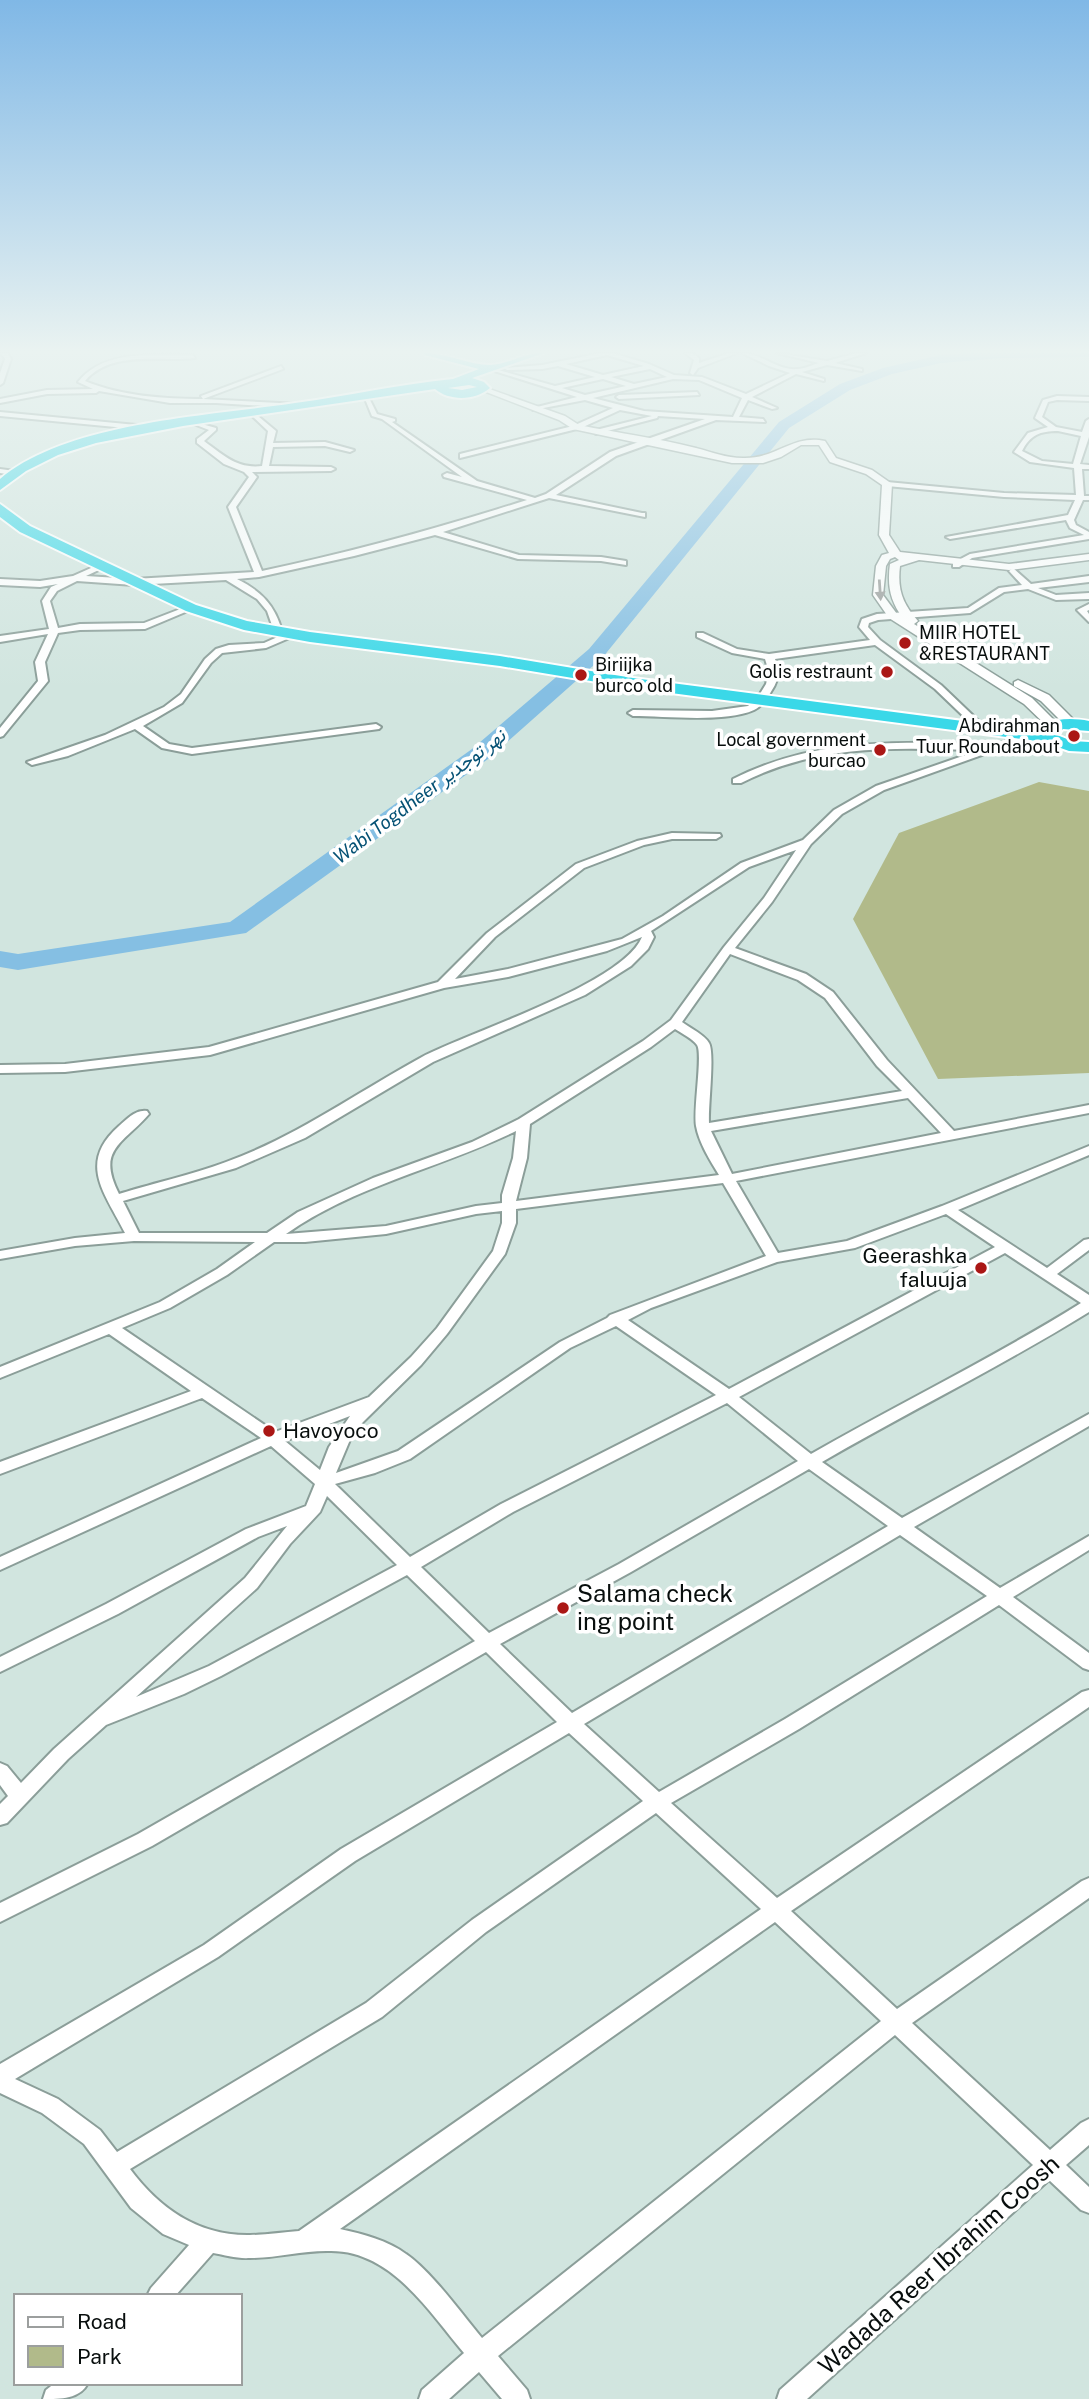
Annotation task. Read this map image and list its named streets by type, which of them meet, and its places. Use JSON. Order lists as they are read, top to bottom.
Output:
{
  "streets": {
    "street": ["Wadada Reer Ibrahim Coosh"]
  },
  "water": ["Wabi Togdheer نهر توجدير"],
  "places": [
    "MIIR HOTEL &RESTAURANT",
    "Golis restraunt",
    "Biriijka burco old",
    "Abdirahman Tuur Roundabout",
    "Local government burcao",
    "Geerashka faluuja",
    "Havoyoco",
    "Salama check ing point"
  ],
  "legend": ["Road", "Park"]
}
